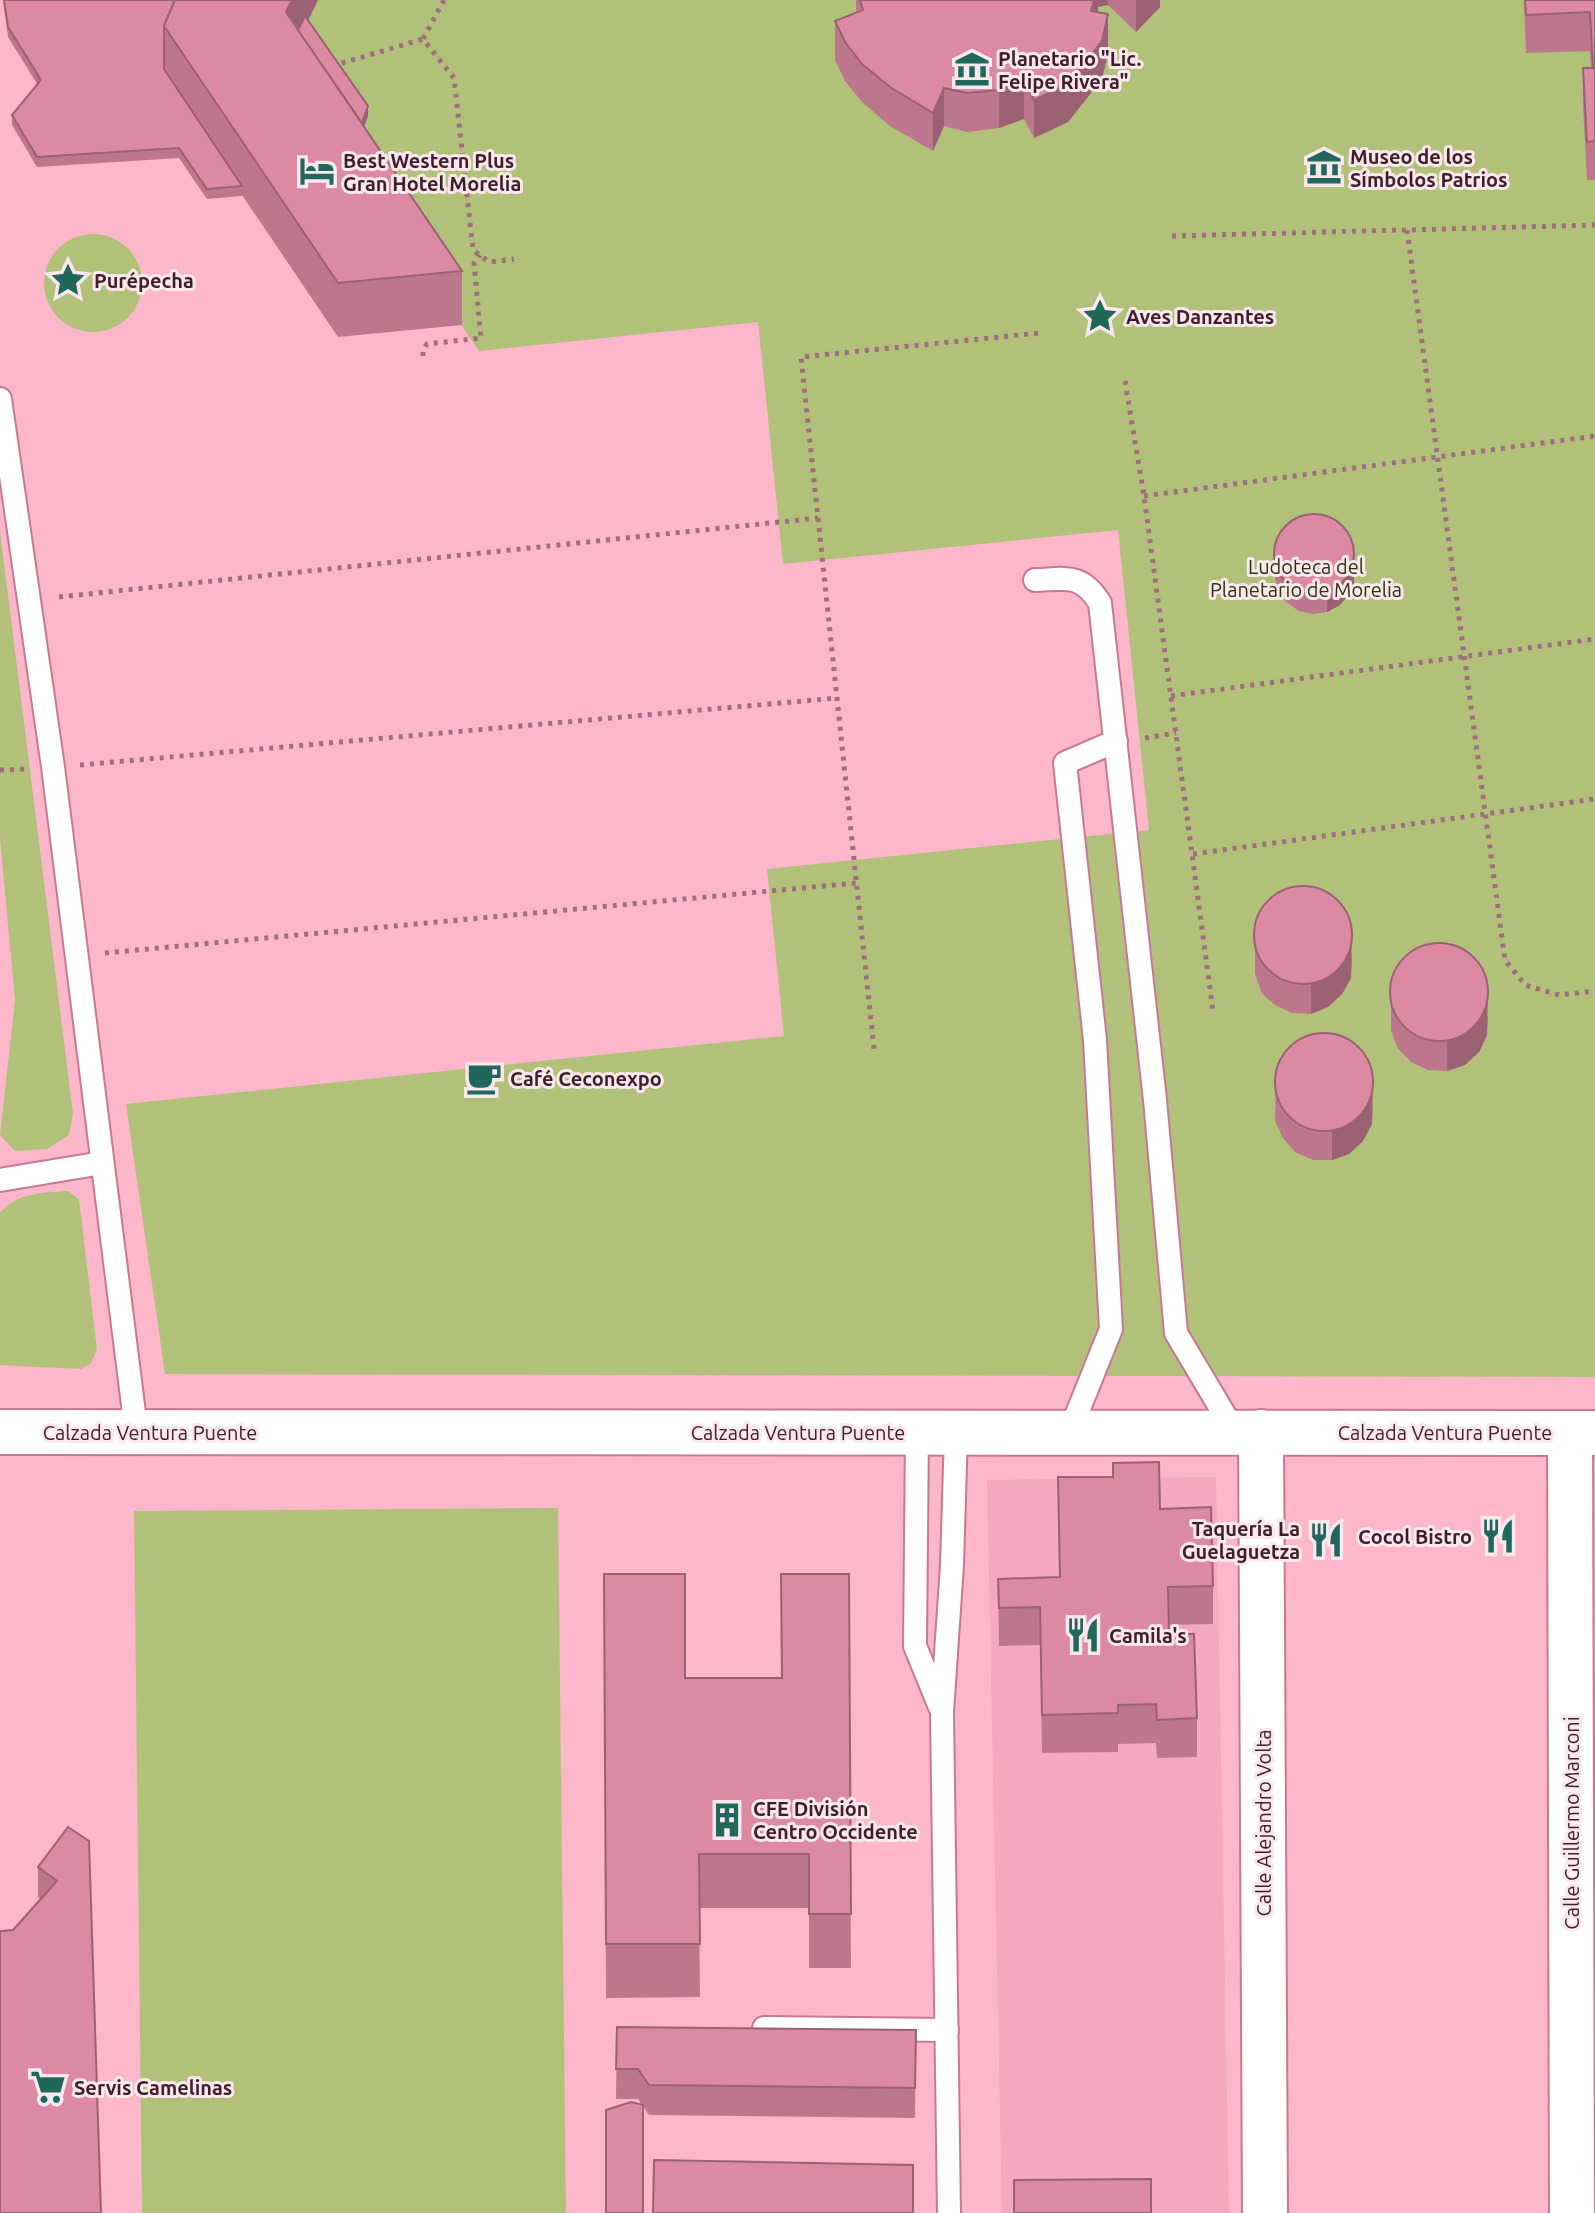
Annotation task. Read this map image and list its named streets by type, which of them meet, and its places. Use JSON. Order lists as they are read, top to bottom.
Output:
{
  "streets": {
    "street": ["Calzada Ventura Puente", "Calle Alejandro Volta", "Calle Guillermo Marconi"]
  },
  "crossings": [
    ["Calzada Ventura Puente", "Calle Alejandro Volta"],
    ["Calzada Ventura Puente", "Calle Guillermo Marconi"]
  ],
  "parks": ["Ludoteca del Planetario de Morelia"],
  "places": {
    "museum": ["Planetario \"Lic. Felipe Rivera\"", "Museo de los Símbolos Patrios"],
    "hotel": ["Best Western Plus Gran Hotel Morelia"],
    "place": ["Purépecha", "Aves Danzantes"],
    "cafe": ["Café Ceconexpo"],
    "restaurant": ["Cocol Bistro", "Taquería La Guelaguetza", "Camila's"],
    "building": ["CFE División Centro Occidente"],
    "supermarket": ["Servis Camelinas"]
  }
}
